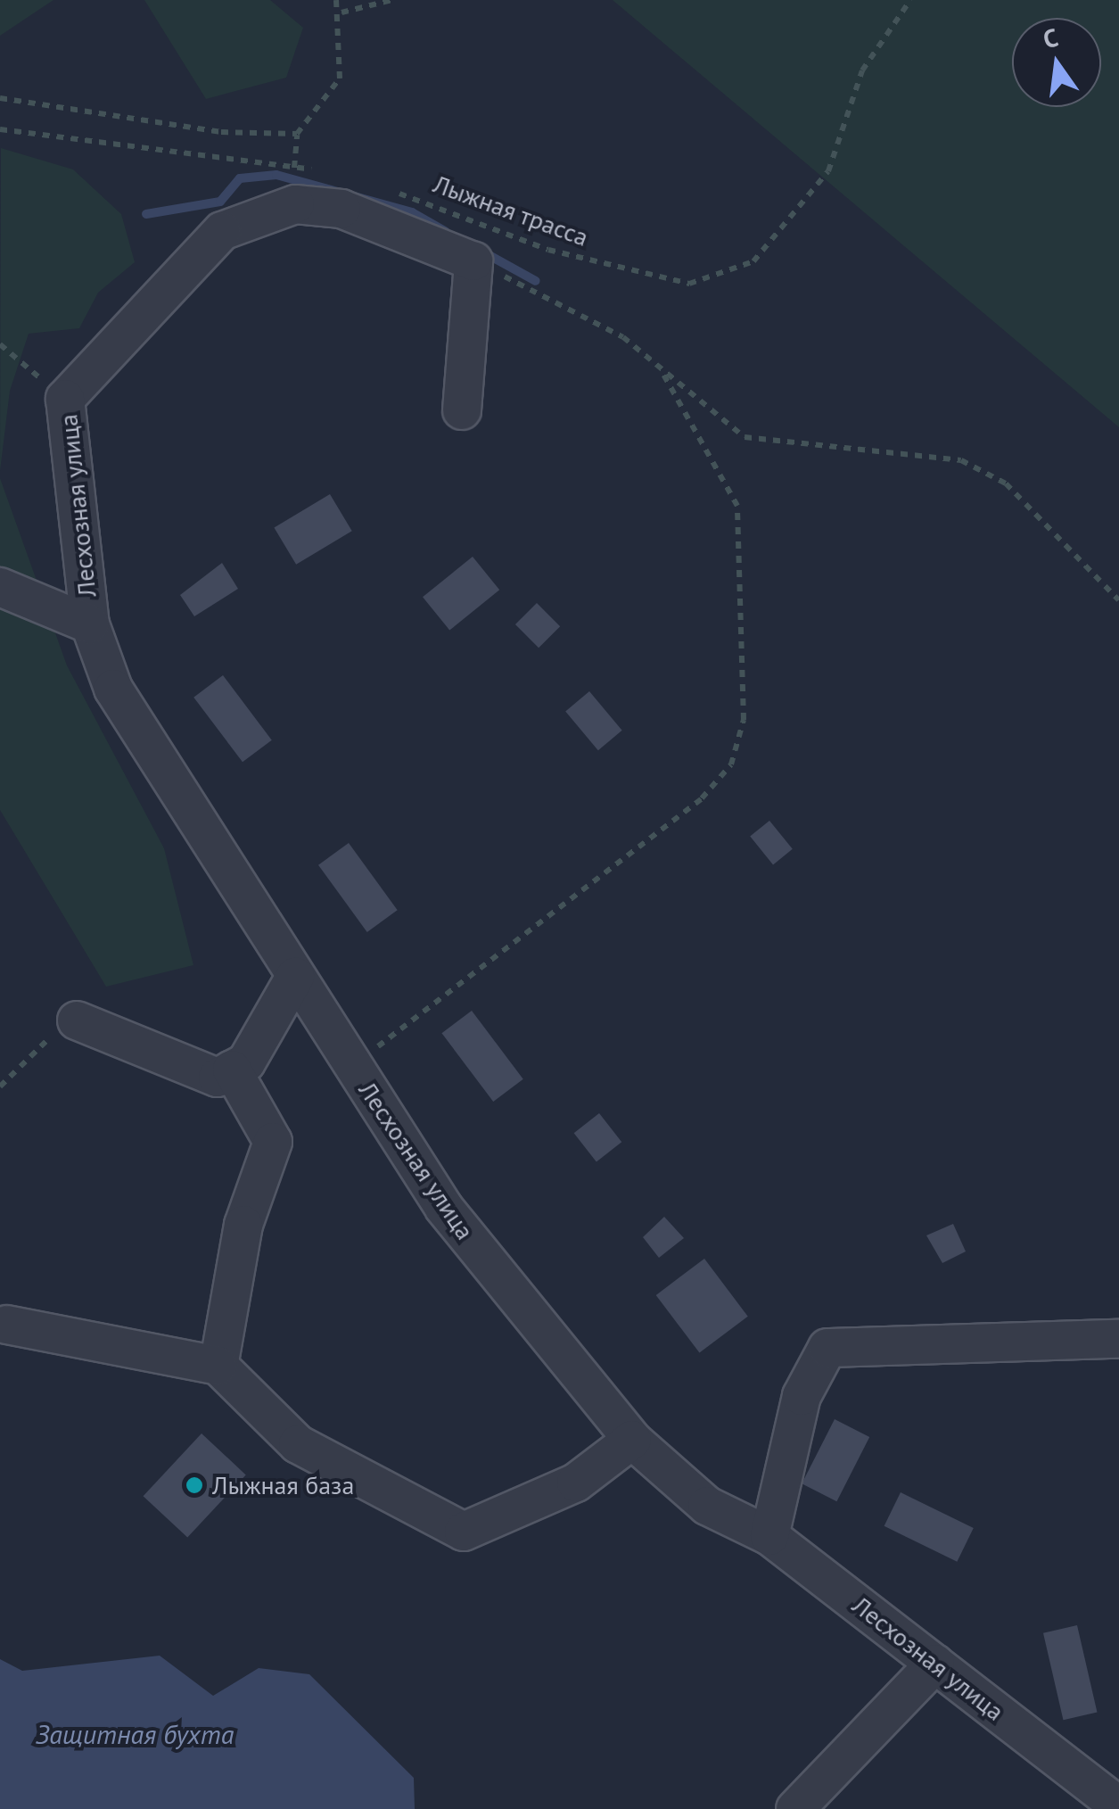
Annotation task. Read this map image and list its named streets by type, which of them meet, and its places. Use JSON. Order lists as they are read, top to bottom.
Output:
{
  "streets": {
    "street": ["Лесхозная улица"],
    "path": ["Лыжная трасса"]
  },
  "water": ["Защитная бухта"],
  "places": ["Лыжная база"],
  "north": "top"
}
